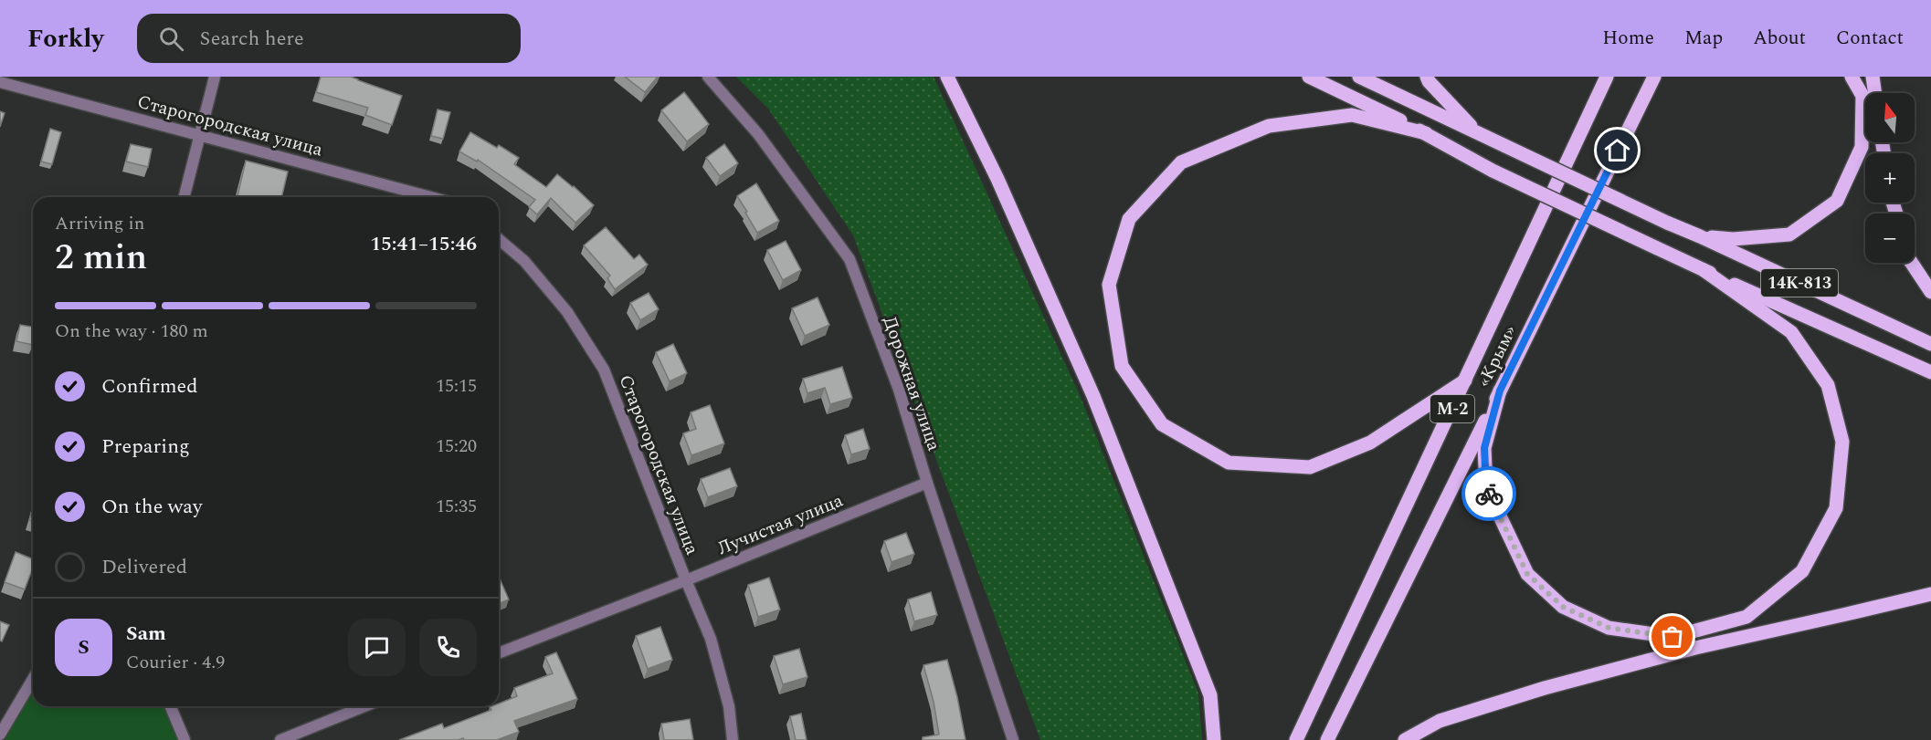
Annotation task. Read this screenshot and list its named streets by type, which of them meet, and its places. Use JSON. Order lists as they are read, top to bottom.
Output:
{
  "streets": {
    "main road": ["14К-813", "«Крым»", "М-2"],
    "street": ["Старогородская улица", "Дорожная улица", "Лучистая улица"]
  },
  "crossings": [
    ["Старогородская улица", "Лучистая улица"],
    ["Дорожная улица", "Лучистая улица"]
  ],
  "north": "top",
  "page": {
    "header": "Forkly",
    "search": "Search here",
    "nav": [
      "Home",
      "Map",
      "About",
      "Contact"
    ],
    "map_buttons": ["+", "−"],
    "heading": ["2 min", "Arriving in", "15:41–15:46"],
    "panel": ["Sam", "Courier · 4.9"],
    "bar": "On the way · 180 m",
    "list": [
      ["Confirmed", "15:15"],
      ["Preparing", "15:20"],
      ["On the way", "15:35"],
      "Delivered"
    ],
    "round": "S"
  }
}
